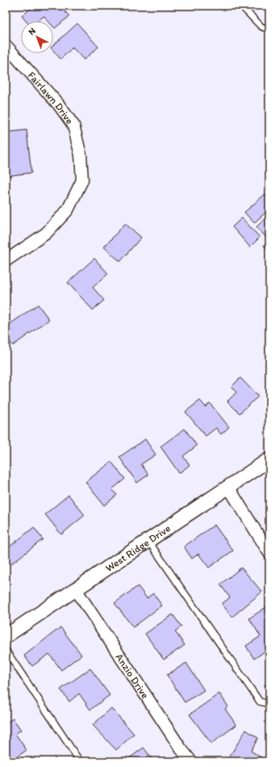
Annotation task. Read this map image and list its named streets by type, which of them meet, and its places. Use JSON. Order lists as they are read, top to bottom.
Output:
{
  "streets": {
    "street": ["Fairlawn Drive", "West Ridge Drive", "Anzio Drive"]
  },
  "crossings": [
    ["West Ridge Drive", "Anzio Drive"]
  ],
  "north": "top left"
}
